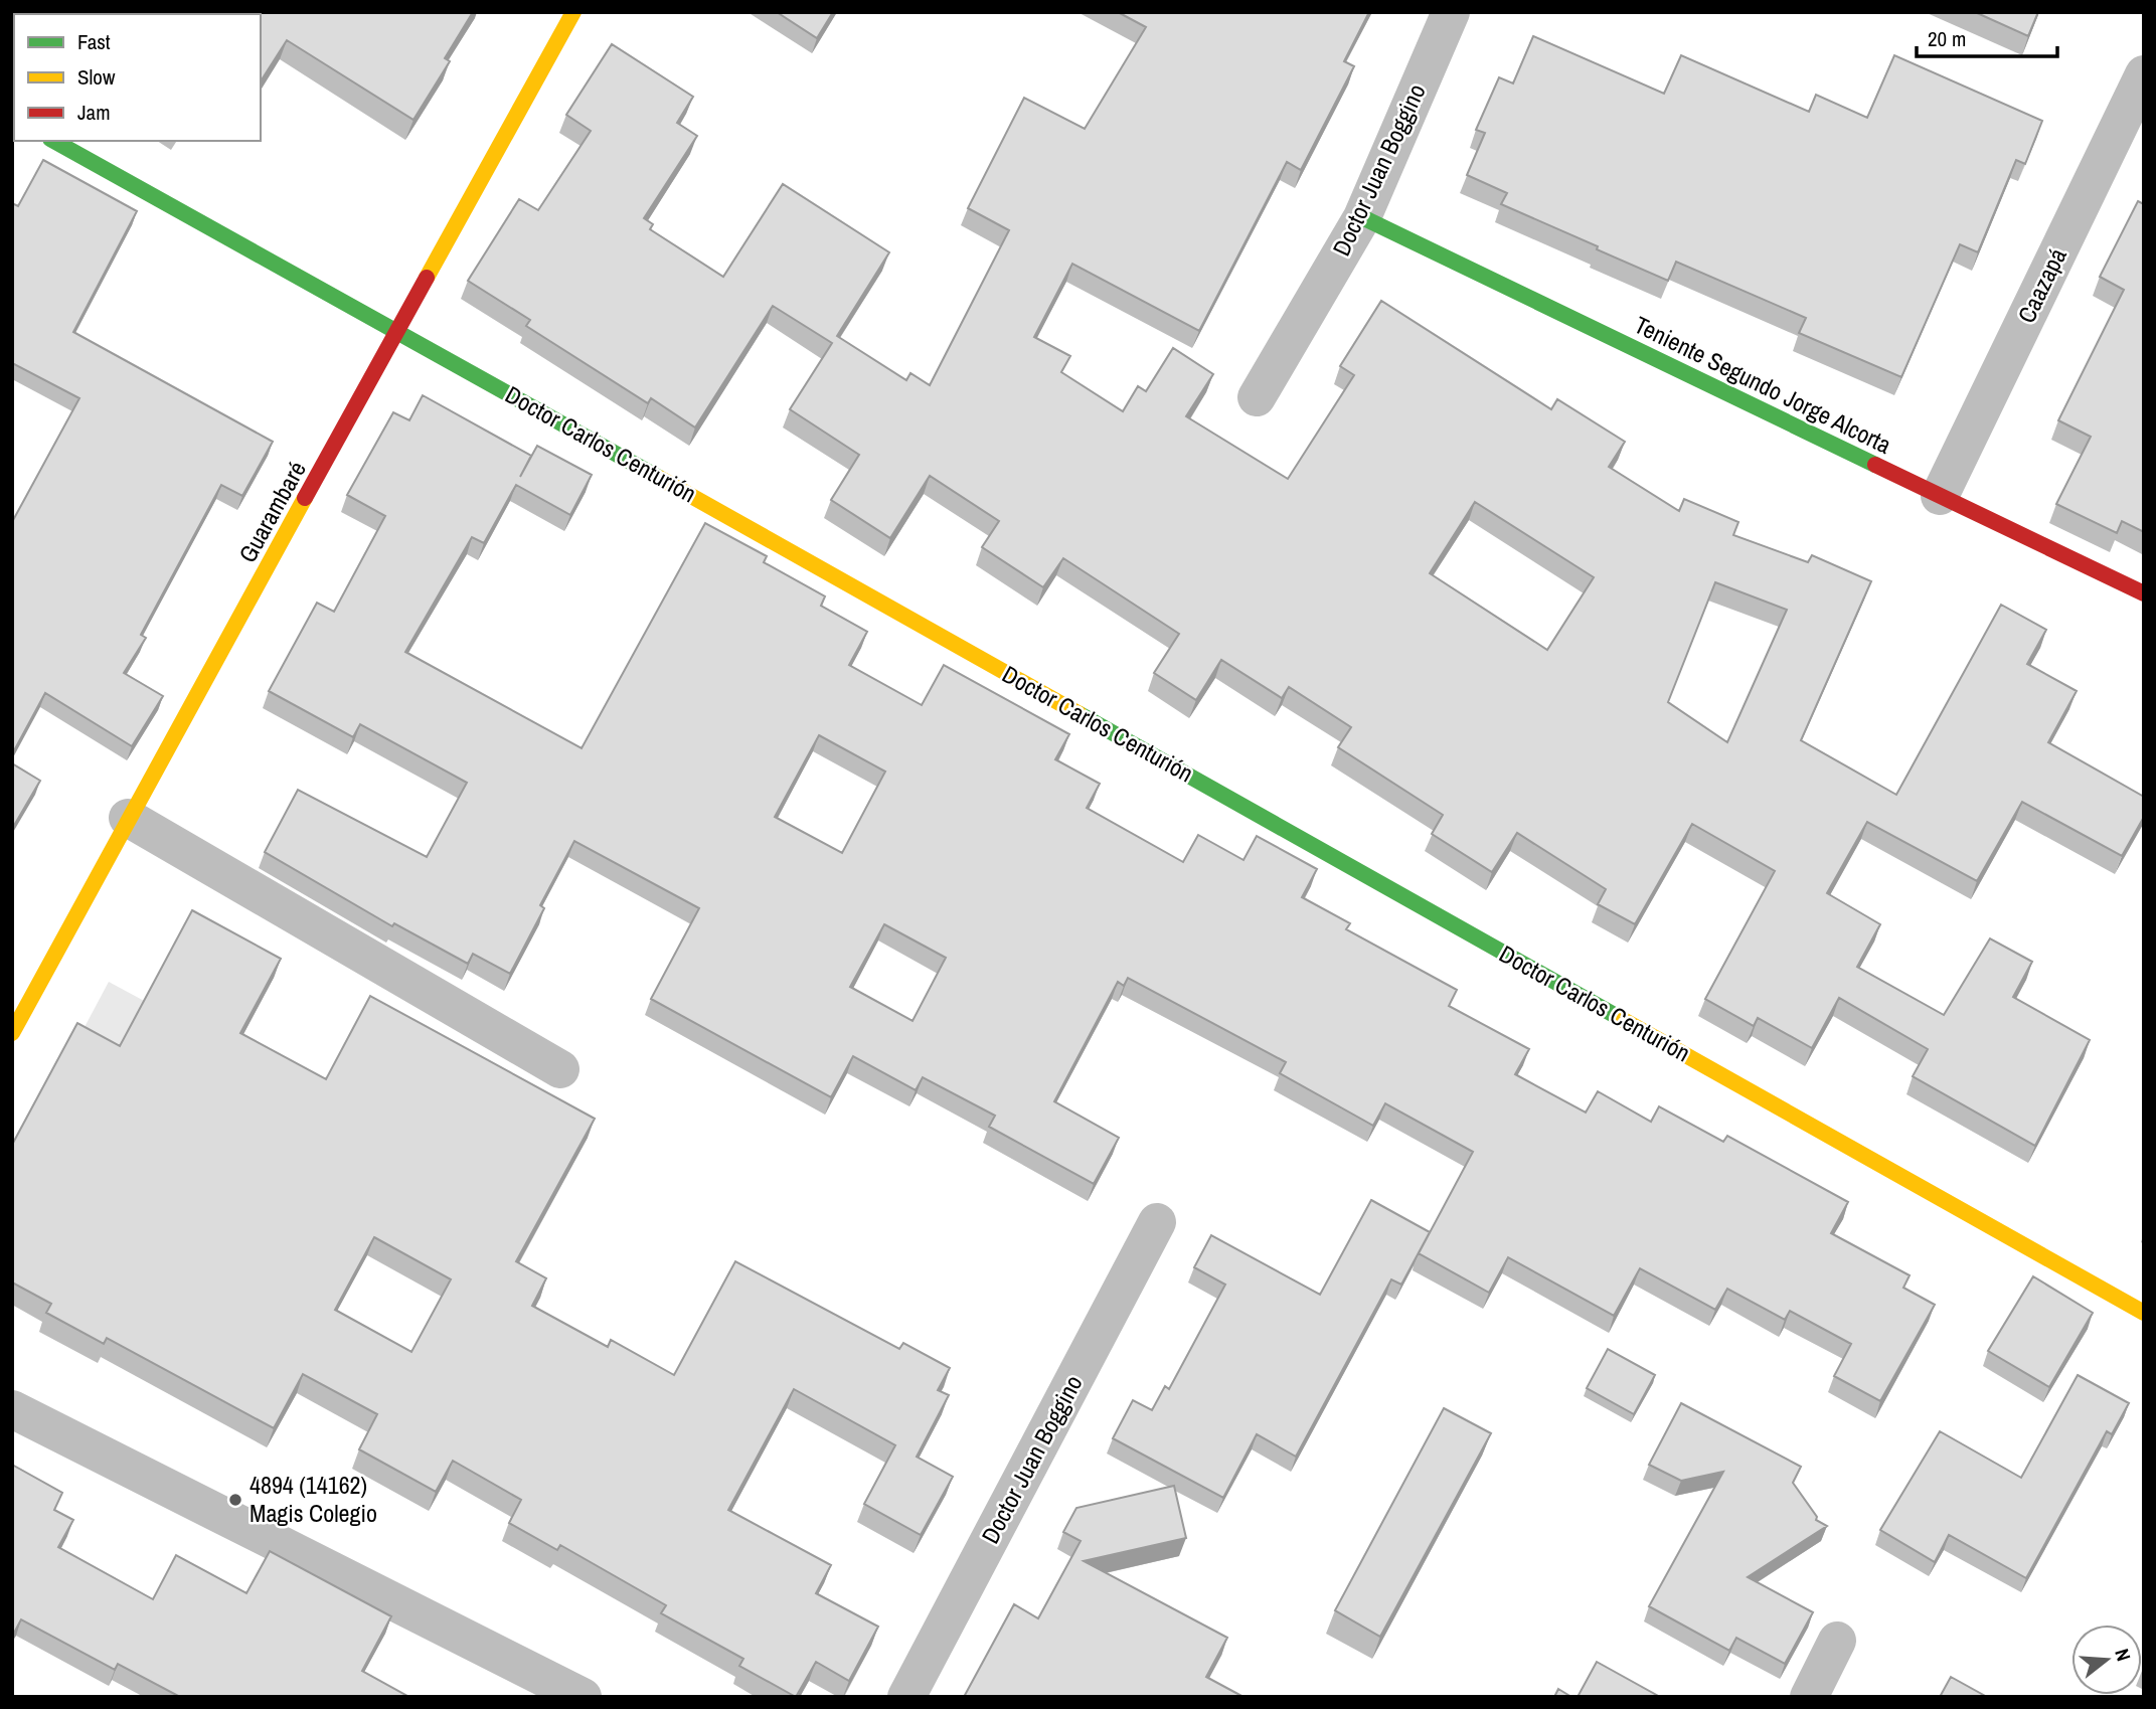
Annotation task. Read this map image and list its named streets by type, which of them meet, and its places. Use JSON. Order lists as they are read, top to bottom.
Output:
{
  "streets": {
    "street": [
      "Doctor Juan Boggino",
      "Caazapá",
      "Teniente Segundo Jorge Alcorta",
      "Doctor Carlos Centurión",
      "Guarambaré"
    ]
  },
  "crossings": [
    ["Doctor Juan Boggino", "Teniente Segundo Jorge Alcorta"],
    ["Caazapá", "Teniente Segundo Jorge Alcorta"],
    ["Doctor Carlos Centurión", "Guarambaré"]
  ],
  "places": ["4894 (14162) Magis Colegio"],
  "legend": ["Fast", "Slow", "Jam"],
  "scale_bar": "20 m",
  "north": "right"
}
